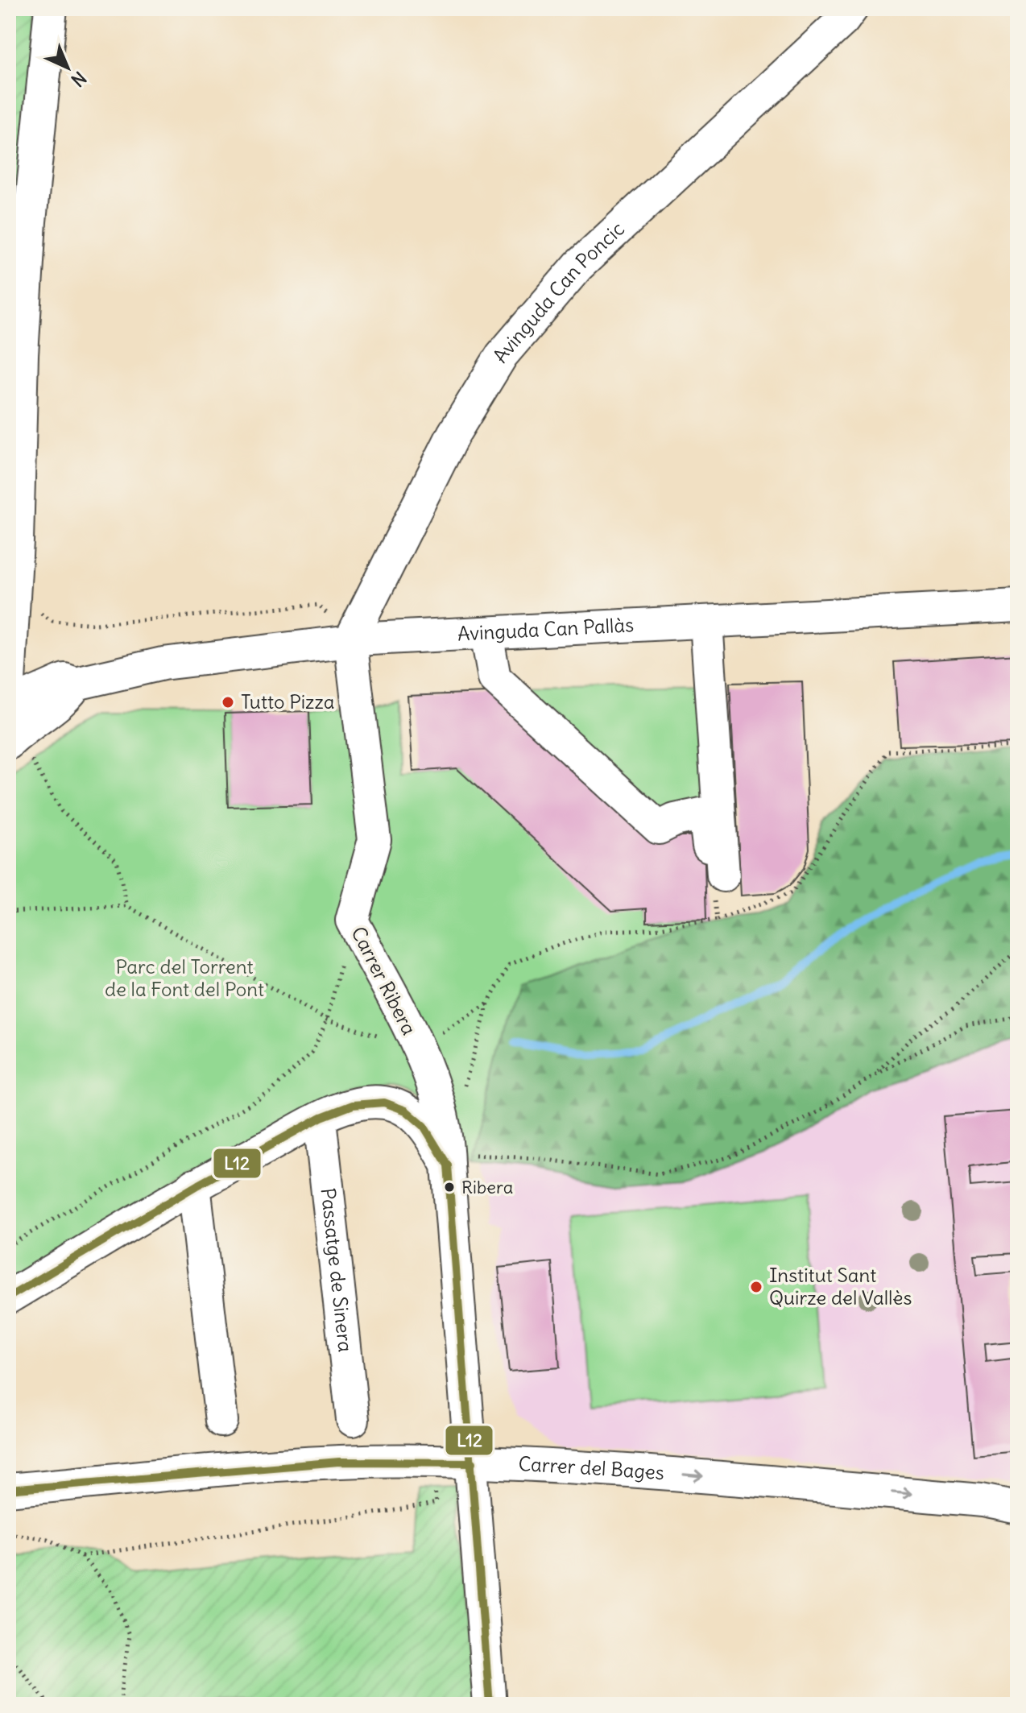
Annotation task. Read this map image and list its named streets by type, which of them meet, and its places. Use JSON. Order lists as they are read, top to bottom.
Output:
{
  "streets": {
    "street": [
      "Avinguda Can Poncic",
      "Avinguda Can Pallàs",
      "Carrer Ribera",
      "Passatge de Sinera",
      "Carrer del Bages"
    ]
  },
  "crossings": [
    ["Avinguda Can Poncic", "Avinguda Can Pallàs"],
    ["Avinguda Can Poncic", "Carrer Ribera"],
    ["Avinguda Can Pallàs", "Carrer Ribera"],
    ["Carrer Ribera", "Carrer del Bages"]
  ],
  "one_way": ["Carrer del Bages"],
  "parks": ["Parc del Torrent de la Font del Pont"],
  "places": ["Tutto Pizza", "Ribera", "Institut Sant Quirze del Vallès"],
  "lines": ["transit line L12"],
  "north": "bottom right"
}
